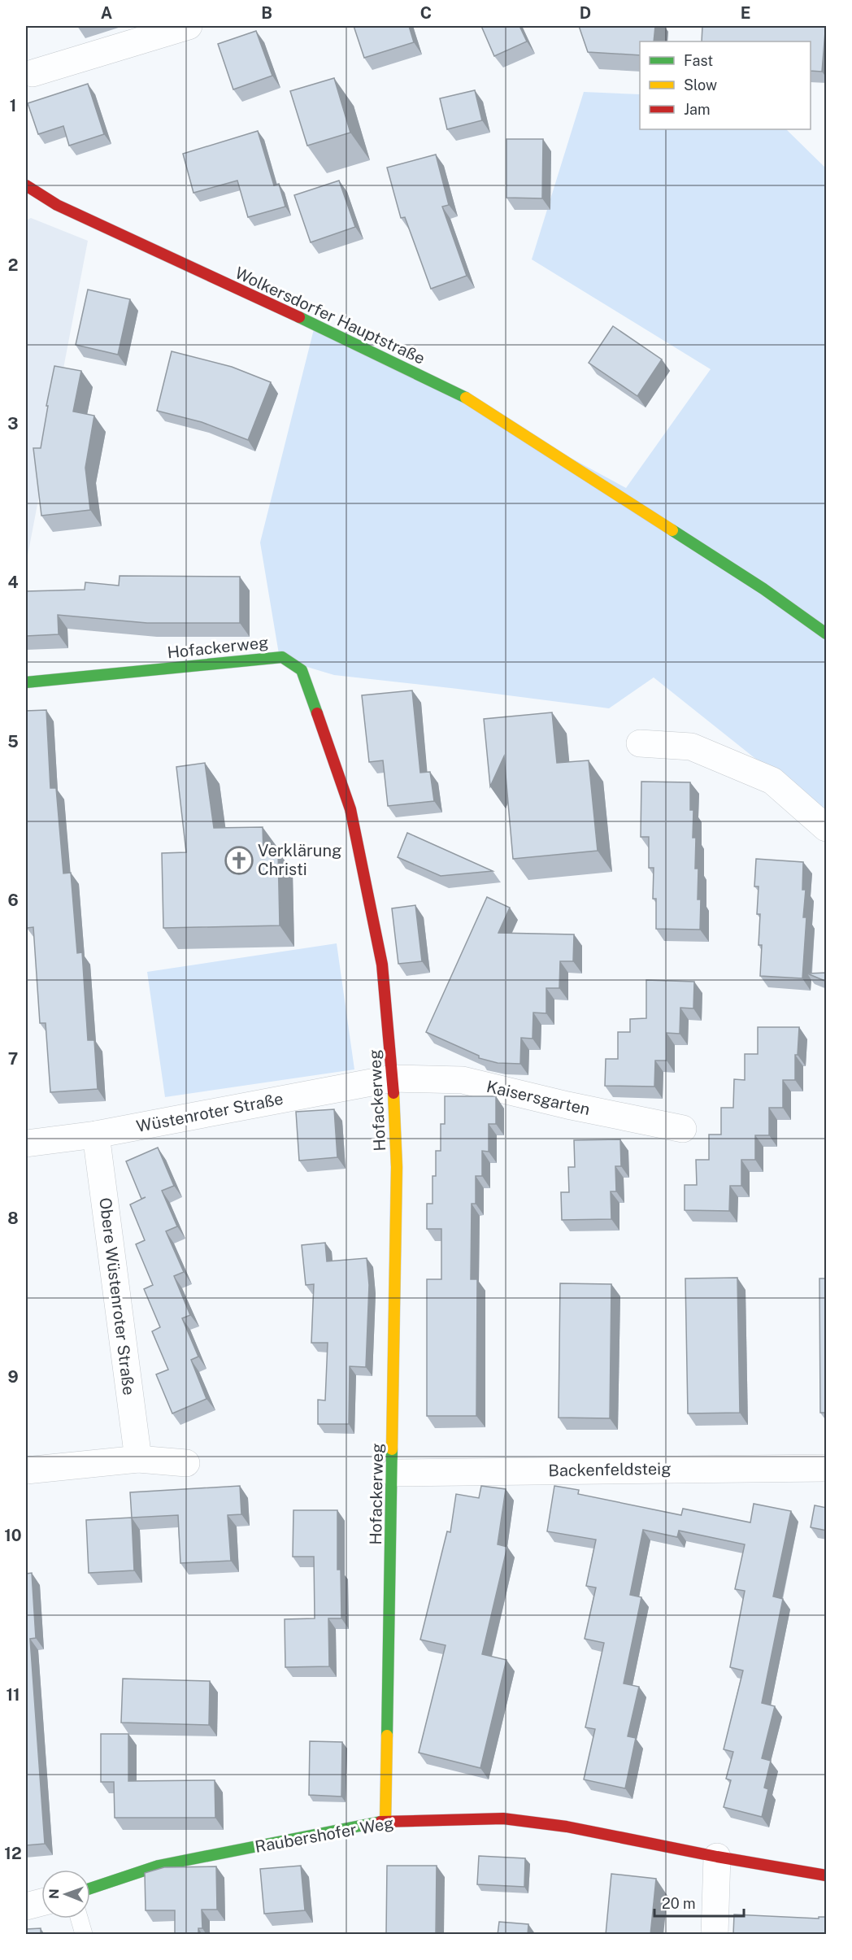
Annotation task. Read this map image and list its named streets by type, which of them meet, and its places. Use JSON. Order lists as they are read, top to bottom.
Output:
{
  "streets": {
    "street": [
      "Wolkersdorfer Hauptstraße",
      "Hofackerweg",
      "Kaisersgarten",
      "Wüstenroter Straße",
      "Obere Wüstenroter Straße",
      "Backenfeldsteig",
      "Raubershofer Weg"
    ]
  },
  "crossings": [
    ["Hofackerweg", "Kaisersgarten"],
    ["Hofackerweg", "Wüstenroter Straße"],
    ["Hofackerweg", "Backenfeldsteig"],
    ["Hofackerweg", "Raubershofer Weg"],
    ["Kaisersgarten", "Wüstenroter Straße"],
    ["Wüstenroter Straße", "Obere Wüstenroter Straße"]
  ],
  "places": {
    "church": ["Verklärung Christi"]
  },
  "legend": ["Fast", "Slow", "Jam"],
  "scale_bar": "20 m",
  "north": "left",
  "grid": {
    "columns": [
      "A",
      "B",
      "C",
      "D",
      "E"
    ],
    "rows": [
      "1",
      "2",
      "3",
      "4",
      "5",
      "6",
      "7",
      "8",
      "9",
      "10",
      "11",
      "12"
    ]
  }
}
